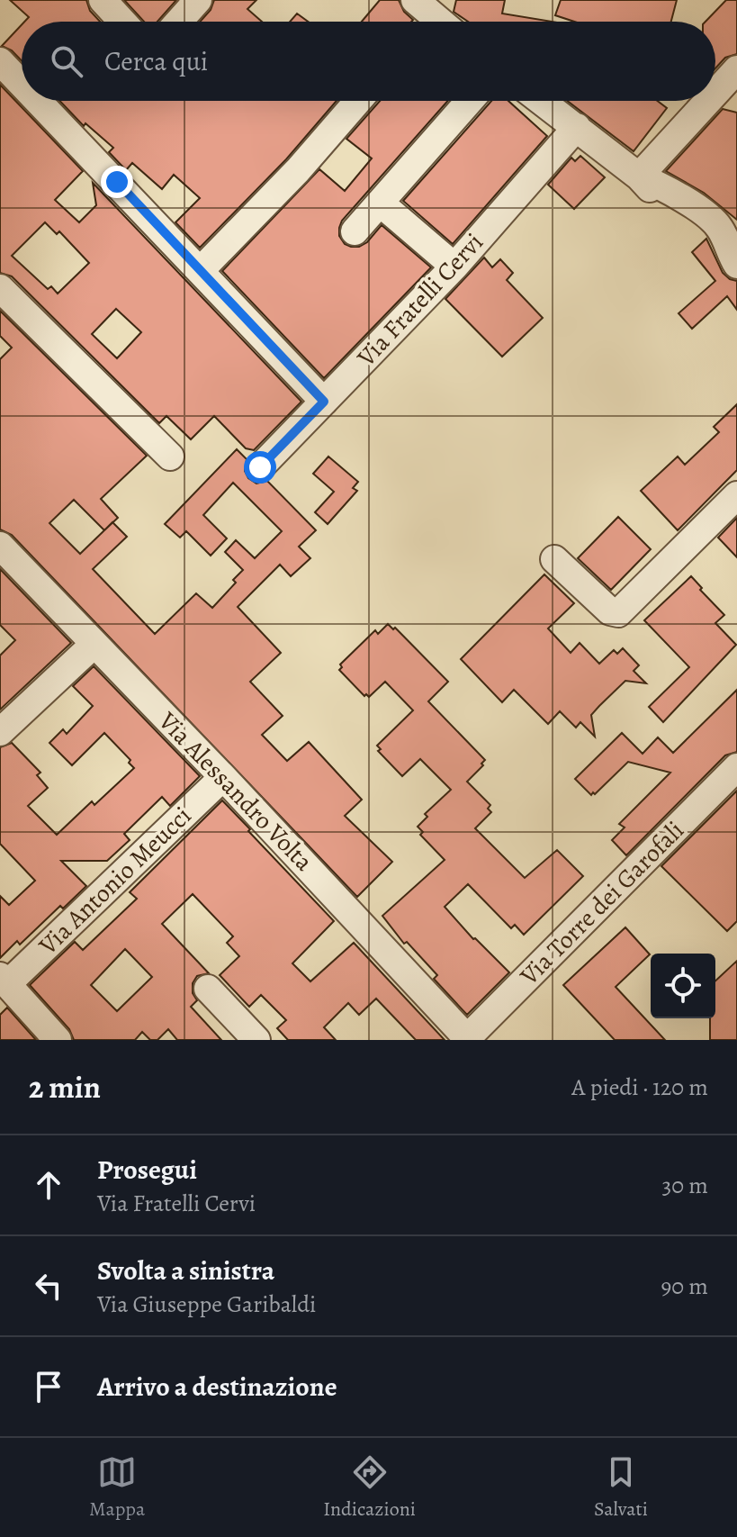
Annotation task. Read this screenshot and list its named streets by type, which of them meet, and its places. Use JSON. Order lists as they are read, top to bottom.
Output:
{
  "streets": {
    "street": [
      "Via Fratelli Cervi",
      "Via Alessandro Volta",
      "Via Antonio Meucci",
      "Via Torre dei Garofali"
    ]
  },
  "crossings": [
    ["Via Alessandro Volta", "Via Antonio Meucci"],
    ["Via Alessandro Volta", "Via Torre dei Garofali"]
  ],
  "page": {
    "search": "Cerca qui",
    "heading": ["2 min", "A piedi · 120 m"],
    "list": [
      ["Prosegui", "Via Fratelli Cervi", "30 m"],
      ["Svolta a sinistra", "Via Giuseppe Garibaldi", "90 m"],
      "Arrivo a destinazione"
    ],
    "nav": ["Mappa", "Indicazioni", "Salvati"]
  }
}
